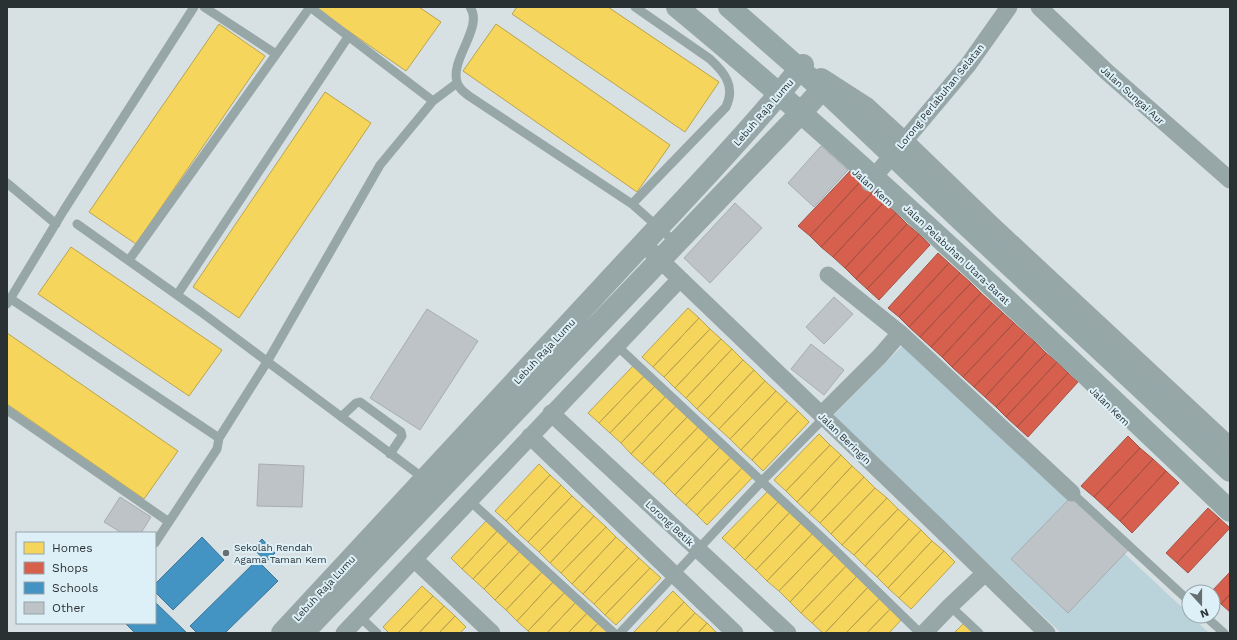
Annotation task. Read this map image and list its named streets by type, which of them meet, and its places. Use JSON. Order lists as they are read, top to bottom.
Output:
{
  "streets": {
    "main road": ["Jalan Pelabuhan Utara-Barat"],
    "street": [
      "Jalan Sungai Aur",
      "Lorong Perlabuhan Selatan",
      "Lebuh Raja Lumu",
      "Jalan Kem",
      "Jalan Beringin",
      "Lorong Betik"
    ]
  },
  "crossings": [
    ["Lorong Perlabuhan Selatan", "Jalan Kem"],
    ["Lebuh Raja Lumu", "Jalan Kem"],
    ["Lebuh Raja Lumu", "Jalan Beringin"]
  ],
  "places": ["Sekolah Rendah Agama Taman Kem"],
  "legend": [
    "Homes",
    "Shops",
    "Schools",
    "Other"
  ],
  "north": "bottom"
}
